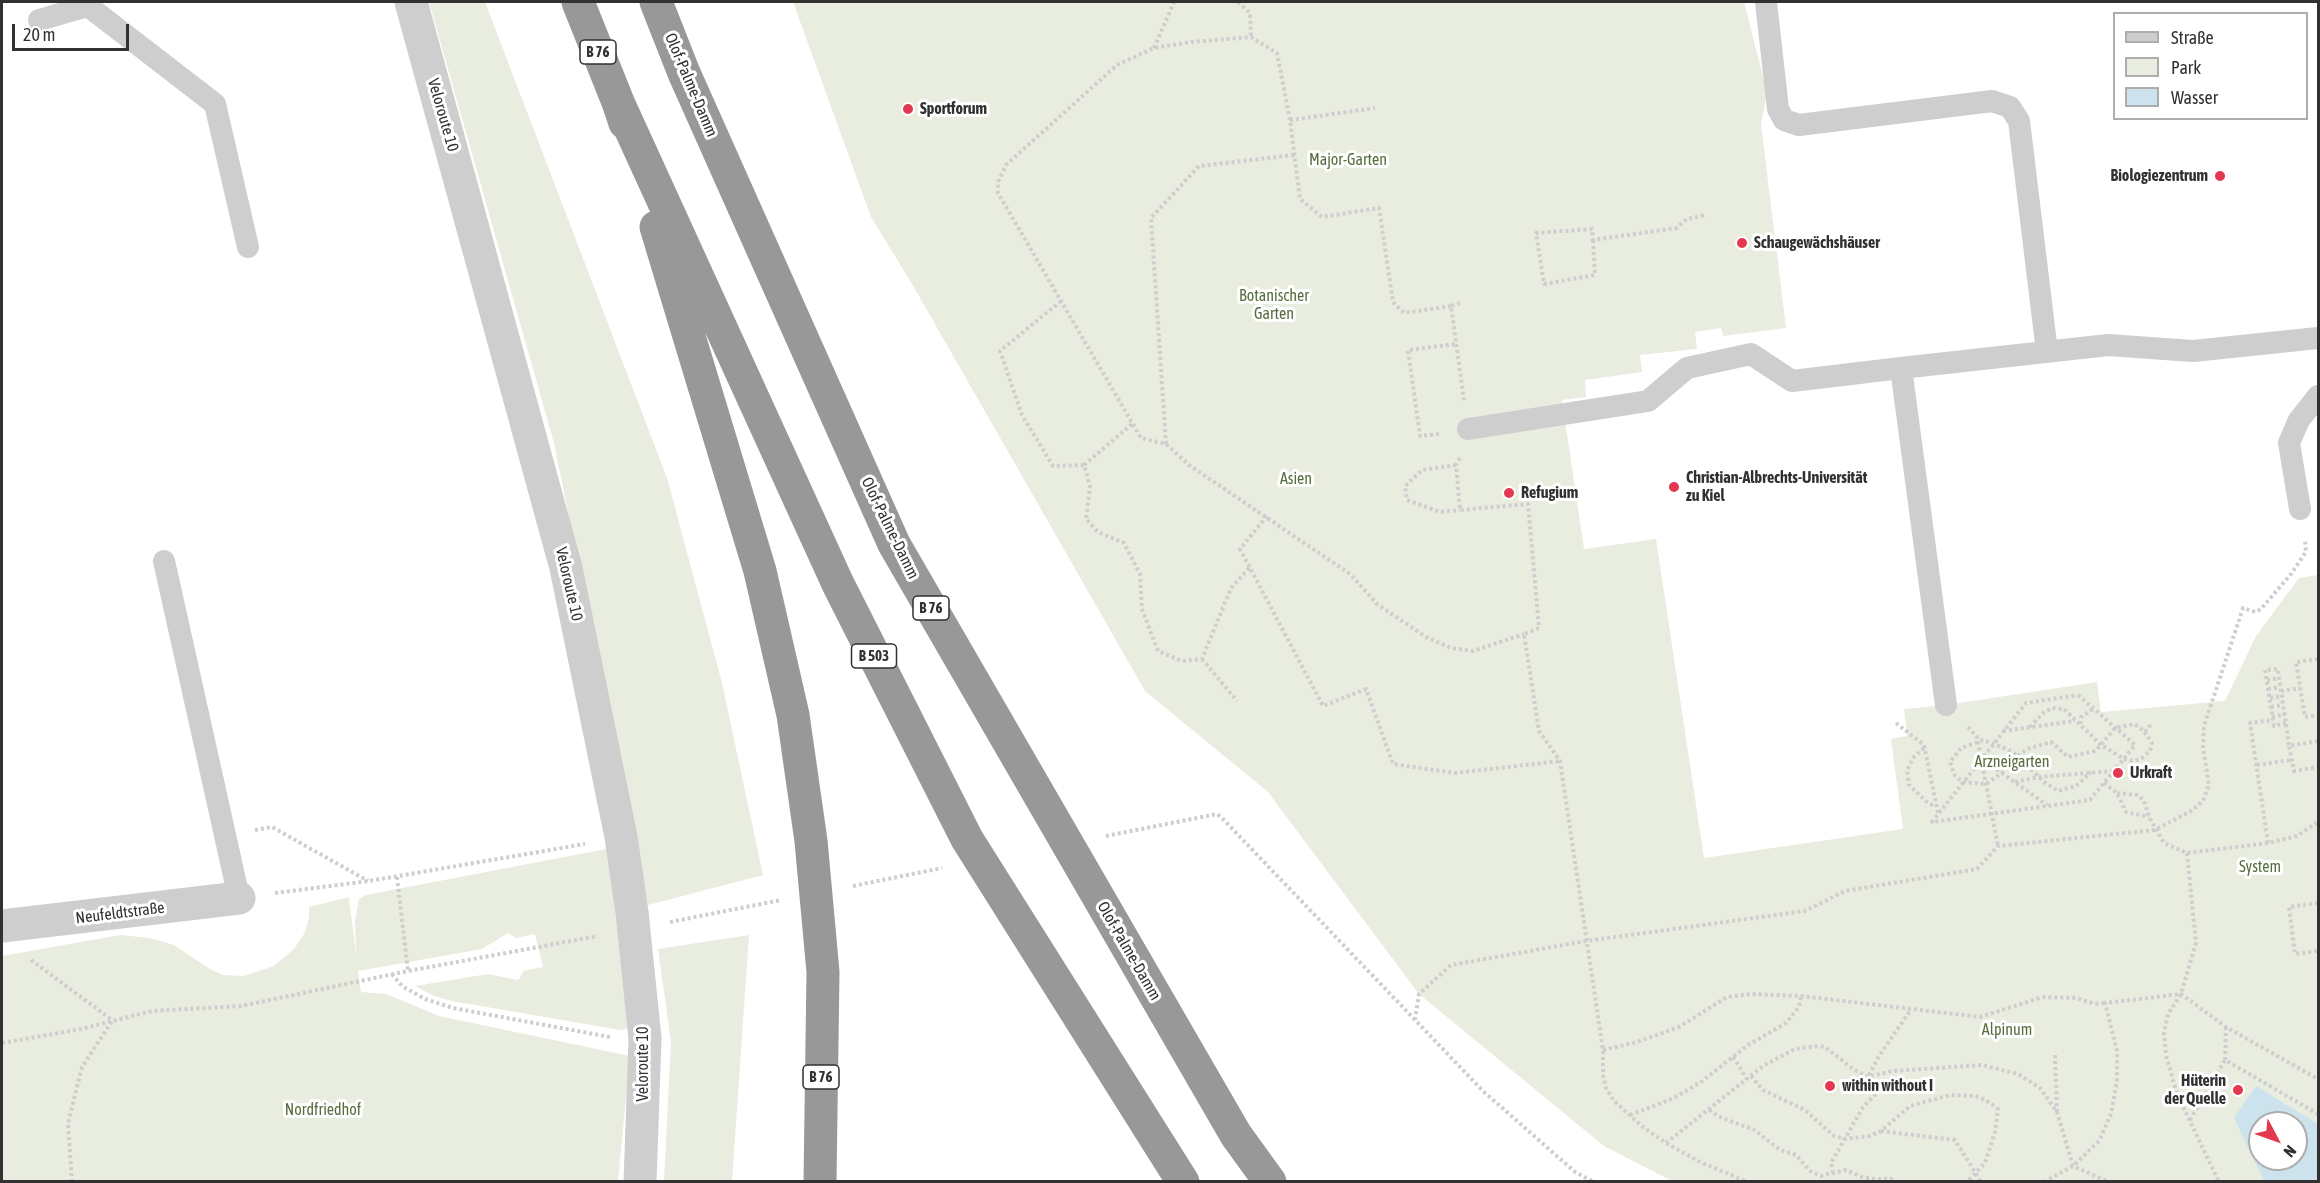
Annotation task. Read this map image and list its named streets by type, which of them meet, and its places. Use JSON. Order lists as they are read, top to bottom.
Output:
{
  "streets": {
    "highway": ["B 76", "Olof-Palme-Damm", "B 503"],
    "street": ["Veloroute 10", "Neufeldtstraße"]
  },
  "crossings": [
    ["B 76", "B 503"]
  ],
  "parks": [
    "Major-Garten",
    "Botanischer Garten",
    "Asien",
    "Arzneigarten",
    "System",
    "Alpinum",
    "Nordfriedhof"
  ],
  "places": [
    "Sportforum",
    "Biologiezentrum",
    "Schaugewächshäuser",
    "Christian-Albrechts-Universität zu Kiel",
    "Refugium",
    "Urkraft",
    "within without I",
    "Hüterin der Quelle"
  ],
  "legend": ["Straße", "Park", "Wasser"],
  "scale_bar": "20 m",
  "north": "bottom right"
}
